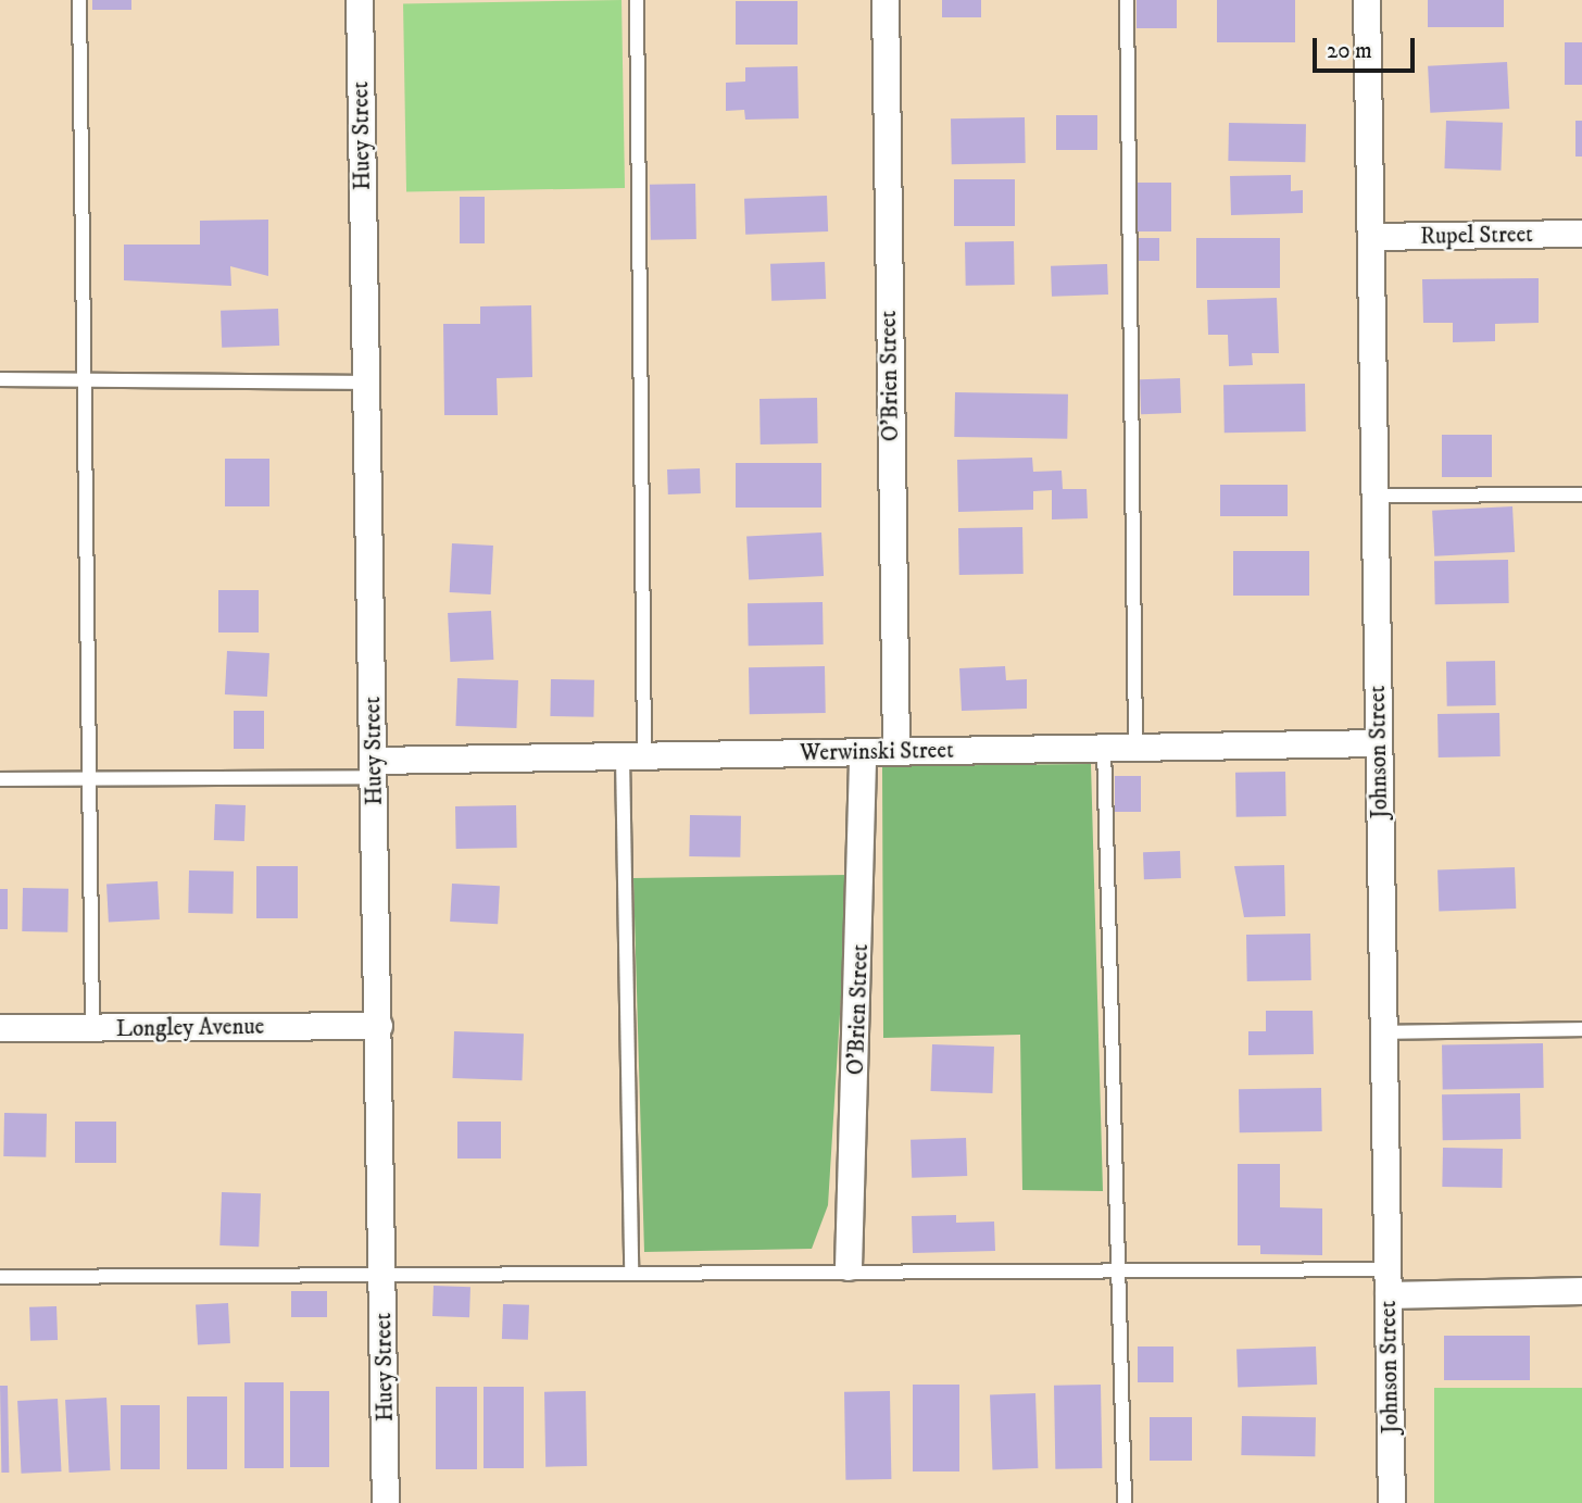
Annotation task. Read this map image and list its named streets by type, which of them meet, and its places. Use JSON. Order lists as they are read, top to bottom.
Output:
{
  "streets": {
    "street": [
      "Huey Street",
      "Rupel Street",
      "O'Brien Street",
      "Werwinski Street",
      "Johnson Street",
      "Longley Avenue"
    ]
  },
  "crossings": [
    ["Huey Street", "Werwinski Street"],
    ["Huey Street", "Longley Avenue"],
    ["Rupel Street", "Johnson Street"],
    ["O'Brien Street", "Werwinski Street"],
    ["Werwinski Street", "Johnson Street"]
  ],
  "scale_bar": "20 m"
}
